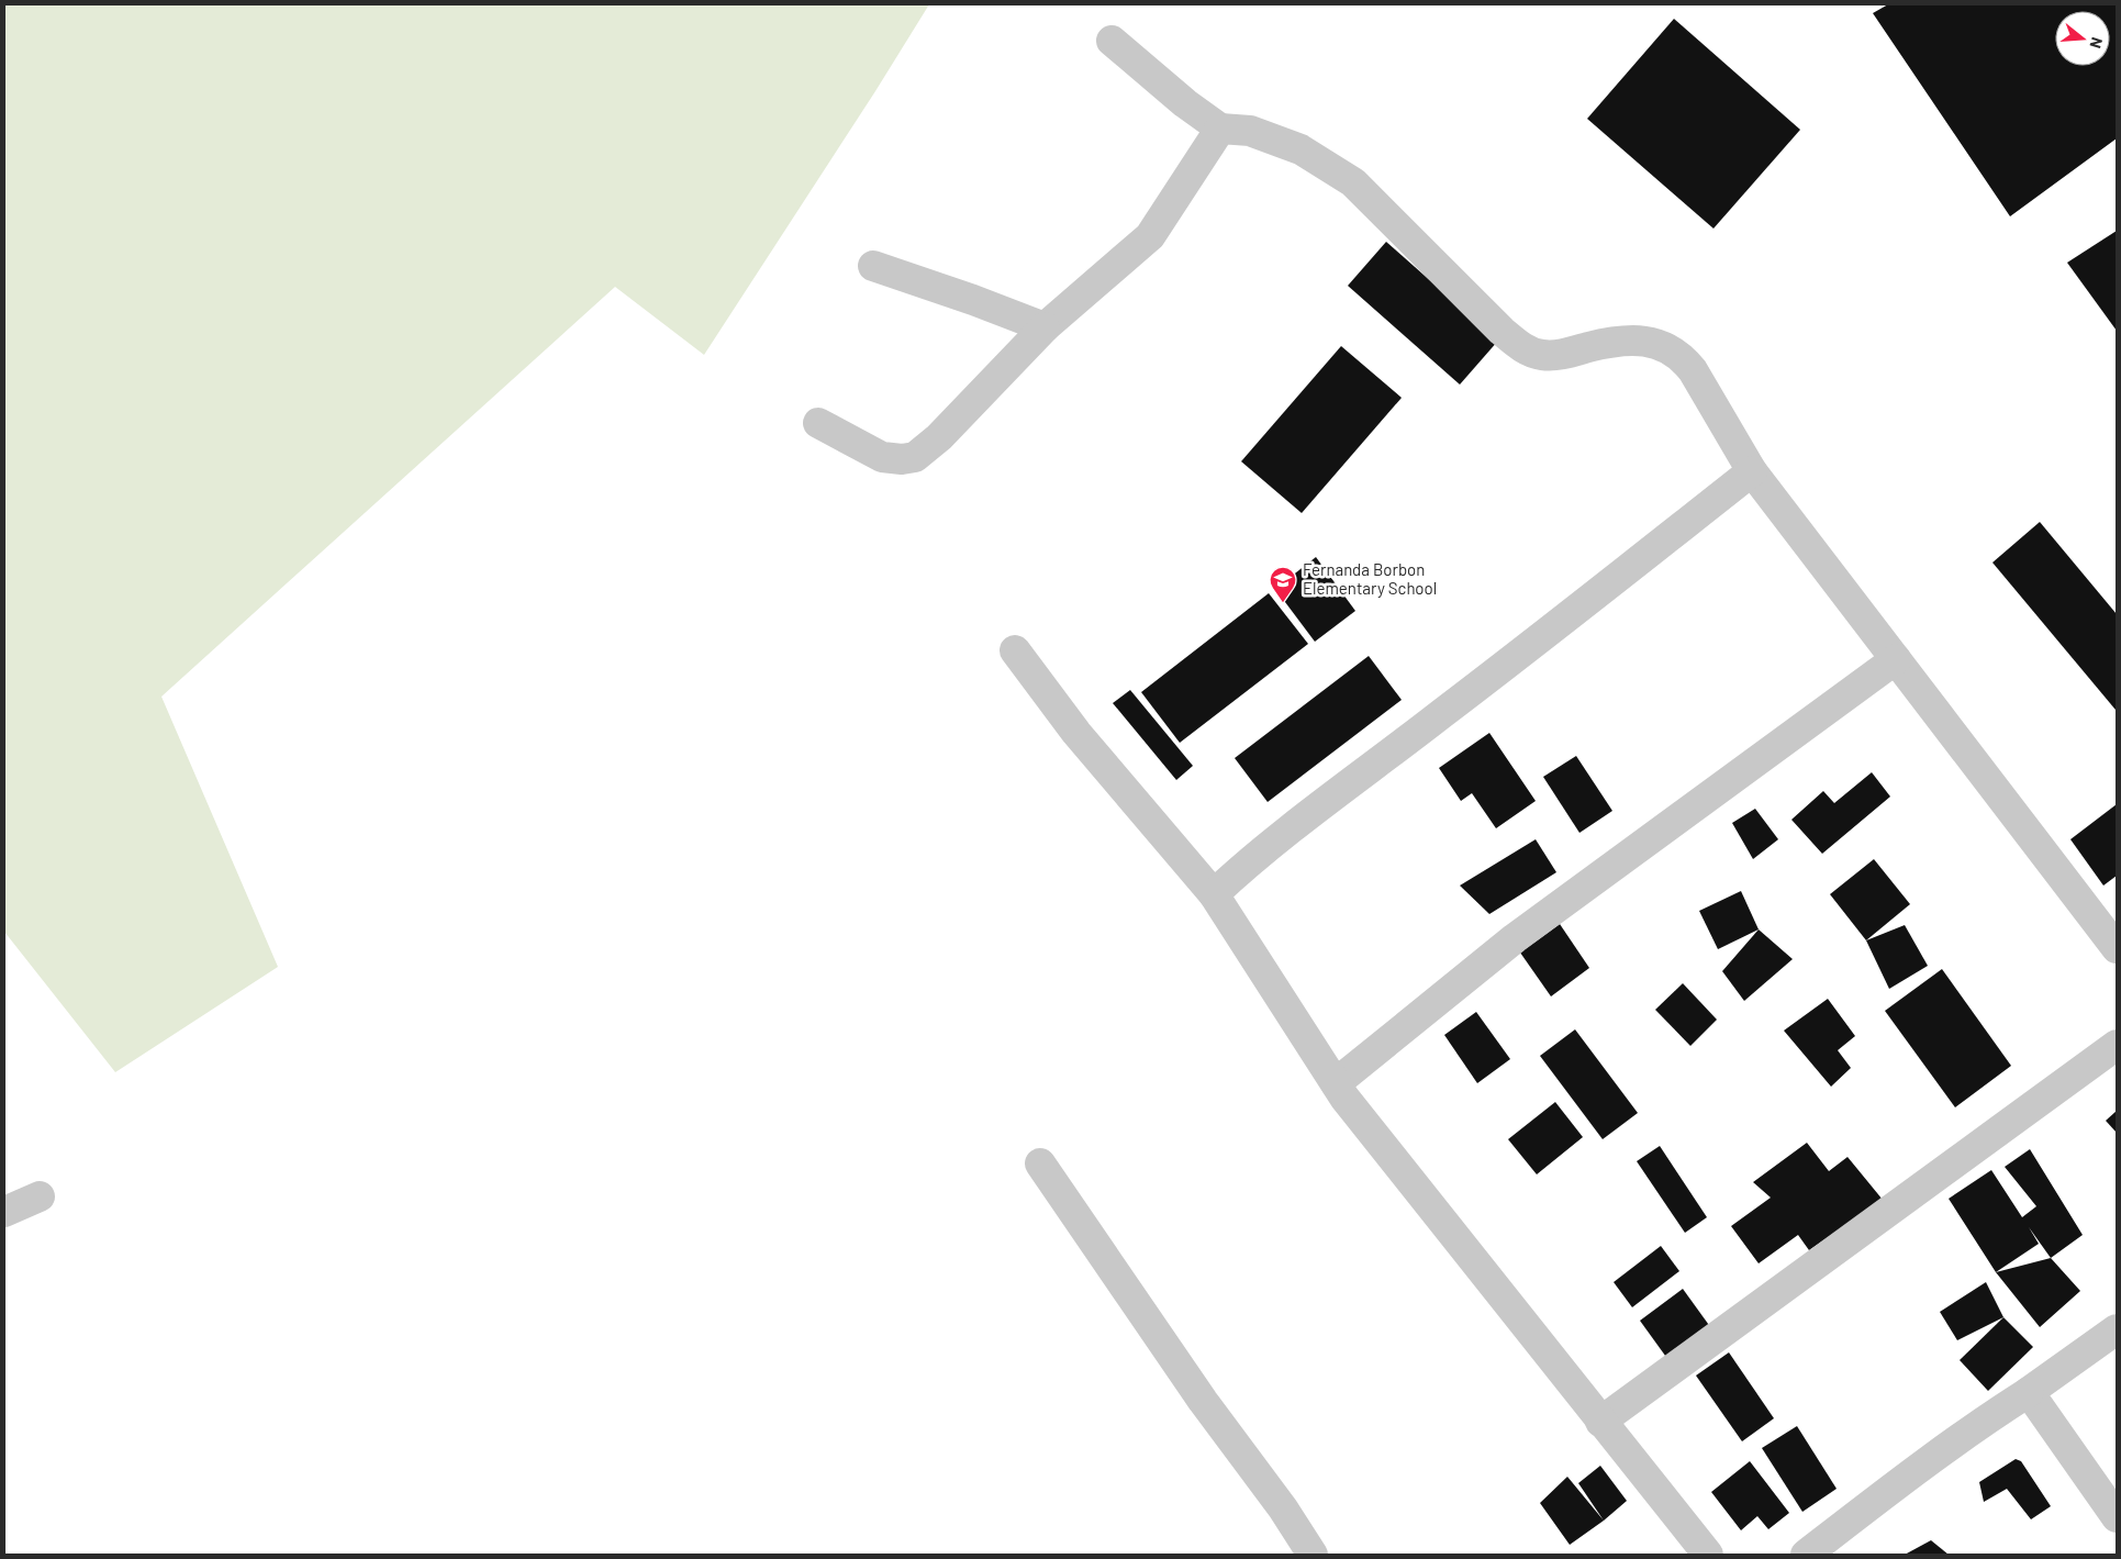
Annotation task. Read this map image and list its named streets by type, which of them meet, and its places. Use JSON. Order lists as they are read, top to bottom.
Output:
{
  "places": {
    "school or university": ["Fernanda Borbon Elementary School"]
  },
  "north": "right"
}
